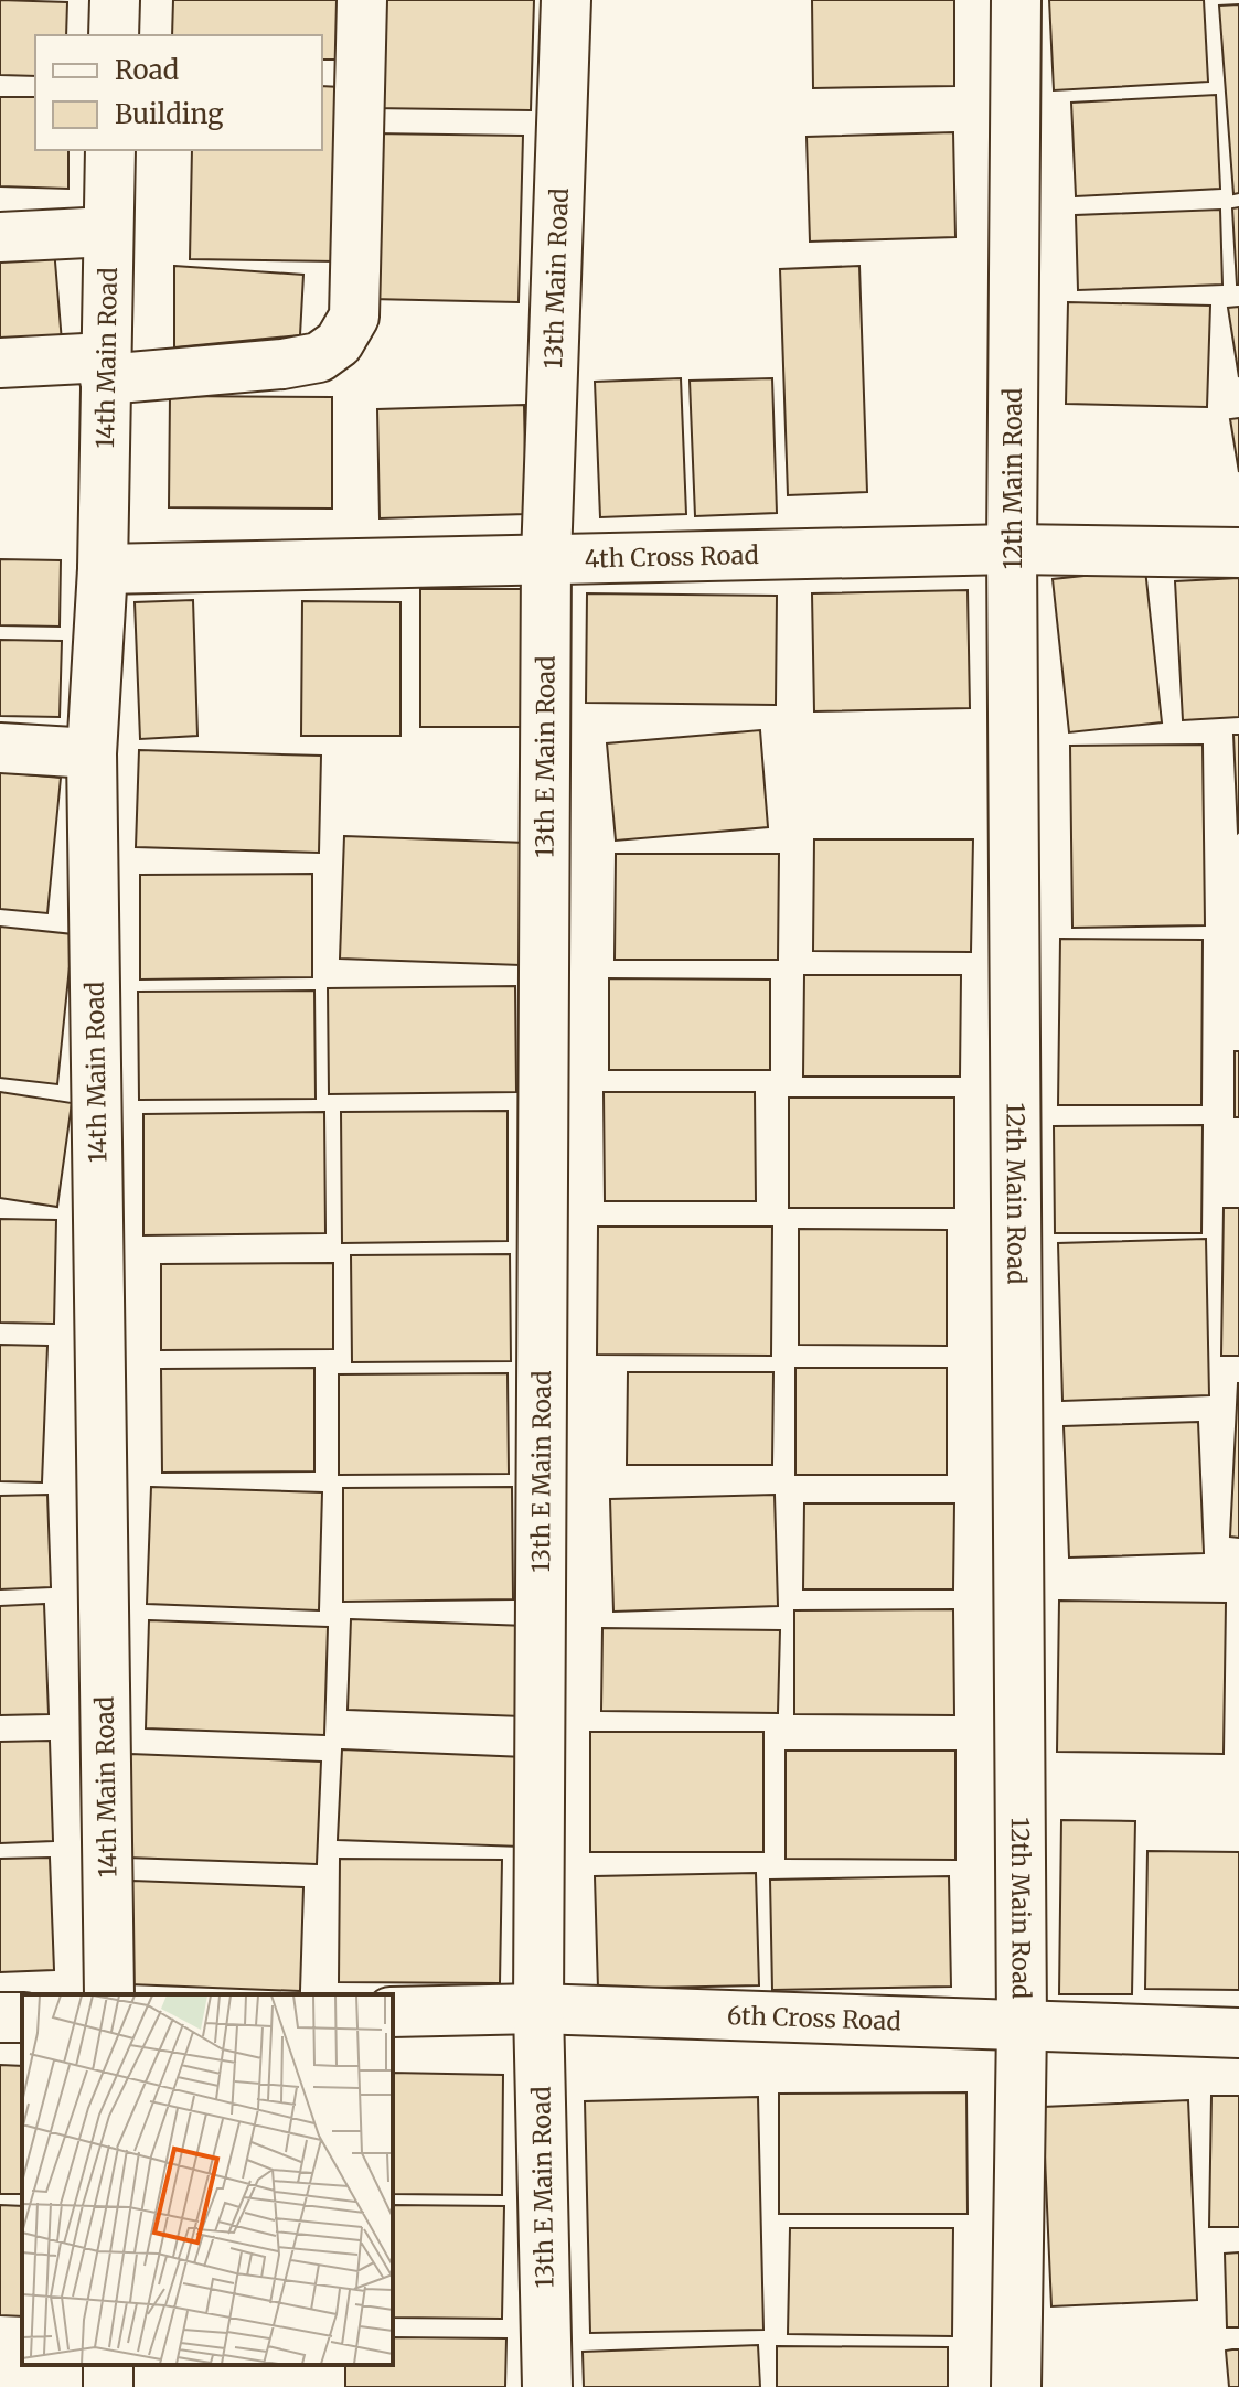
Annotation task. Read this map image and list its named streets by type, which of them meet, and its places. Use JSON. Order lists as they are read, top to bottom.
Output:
{
  "streets": {
    "street": [
      "13th Main Road",
      "14th Main Road",
      "12th Main Road",
      "4th Cross Road",
      "13th E Main Road",
      "6th Cross Road"
    ]
  },
  "crossings": [
    ["13th Main Road", "4th Cross Road"],
    ["13th Main Road", "13th E Main Road"],
    ["14th Main Road", "4th Cross Road"],
    ["12th Main Road", "4th Cross Road"],
    ["12th Main Road", "6th Cross Road"],
    ["4th Cross Road", "13th E Main Road"],
    ["13th E Main Road", "6th Cross Road"]
  ],
  "legend": ["Road", "Building"]
}
